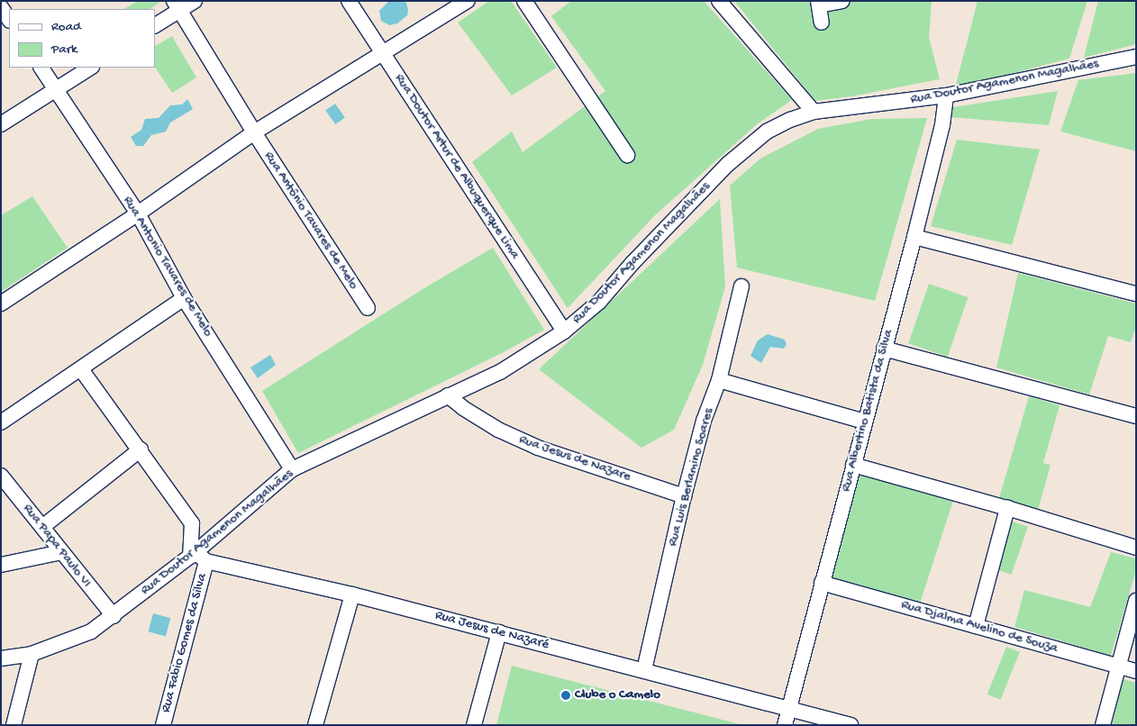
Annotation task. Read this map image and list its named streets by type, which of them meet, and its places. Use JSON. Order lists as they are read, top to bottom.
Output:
{
  "streets": {
    "street": [
      "Rua Doutor Agamenon Magalhães",
      "Rua Doutor Artur de Albuquerque Lima",
      "Rua Antônio Tavares de Melo",
      "Rua Antonio Tavares de Melo",
      "Rua Albertino Batista da Silva",
      "Rua Jesus de Nazare",
      "Rua Luis Berlamino Soares",
      "Rua Papa Paulo VI",
      "Rua Djalma Avelino de Souza",
      "Rua Jesus de Nazaré",
      "Rua Fabio Gomes da Silva"
    ]
  },
  "crossings": [
    ["Rua Doutor Agamenon Magalhães", "Rua Doutor Artur de Albuquerque Lima"],
    ["Rua Doutor Agamenon Magalhães", "Rua Antonio Tavares de Melo"],
    ["Rua Doutor Agamenon Magalhães", "Rua Albertino Batista da Silva"],
    ["Rua Doutor Agamenon Magalhães", "Rua Jesus de Nazare"],
    ["Rua Doutor Agamenon Magalhães", "Rua Papa Paulo VI"],
    ["Rua Doutor Agamenon Magalhães", "Rua Jesus de Nazaré"],
    ["Rua Doutor Agamenon Magalhães", "Rua Fabio Gomes da Silva"],
    ["Rua Albertino Batista da Silva", "Rua Djalma Avelino de Souza"],
    ["Rua Albertino Batista da Silva", "Rua Jesus de Nazaré"],
    ["Rua Jesus de Nazare", "Rua Luis Berlamino Soares"],
    ["Rua Luis Berlamino Soares", "Rua Jesus de Nazaré"],
    ["Rua Jesus de Nazaré", "Rua Fabio Gomes da Silva"]
  ],
  "places": ["Clube o Camelo"],
  "legend": ["Road", "Park"]
}
